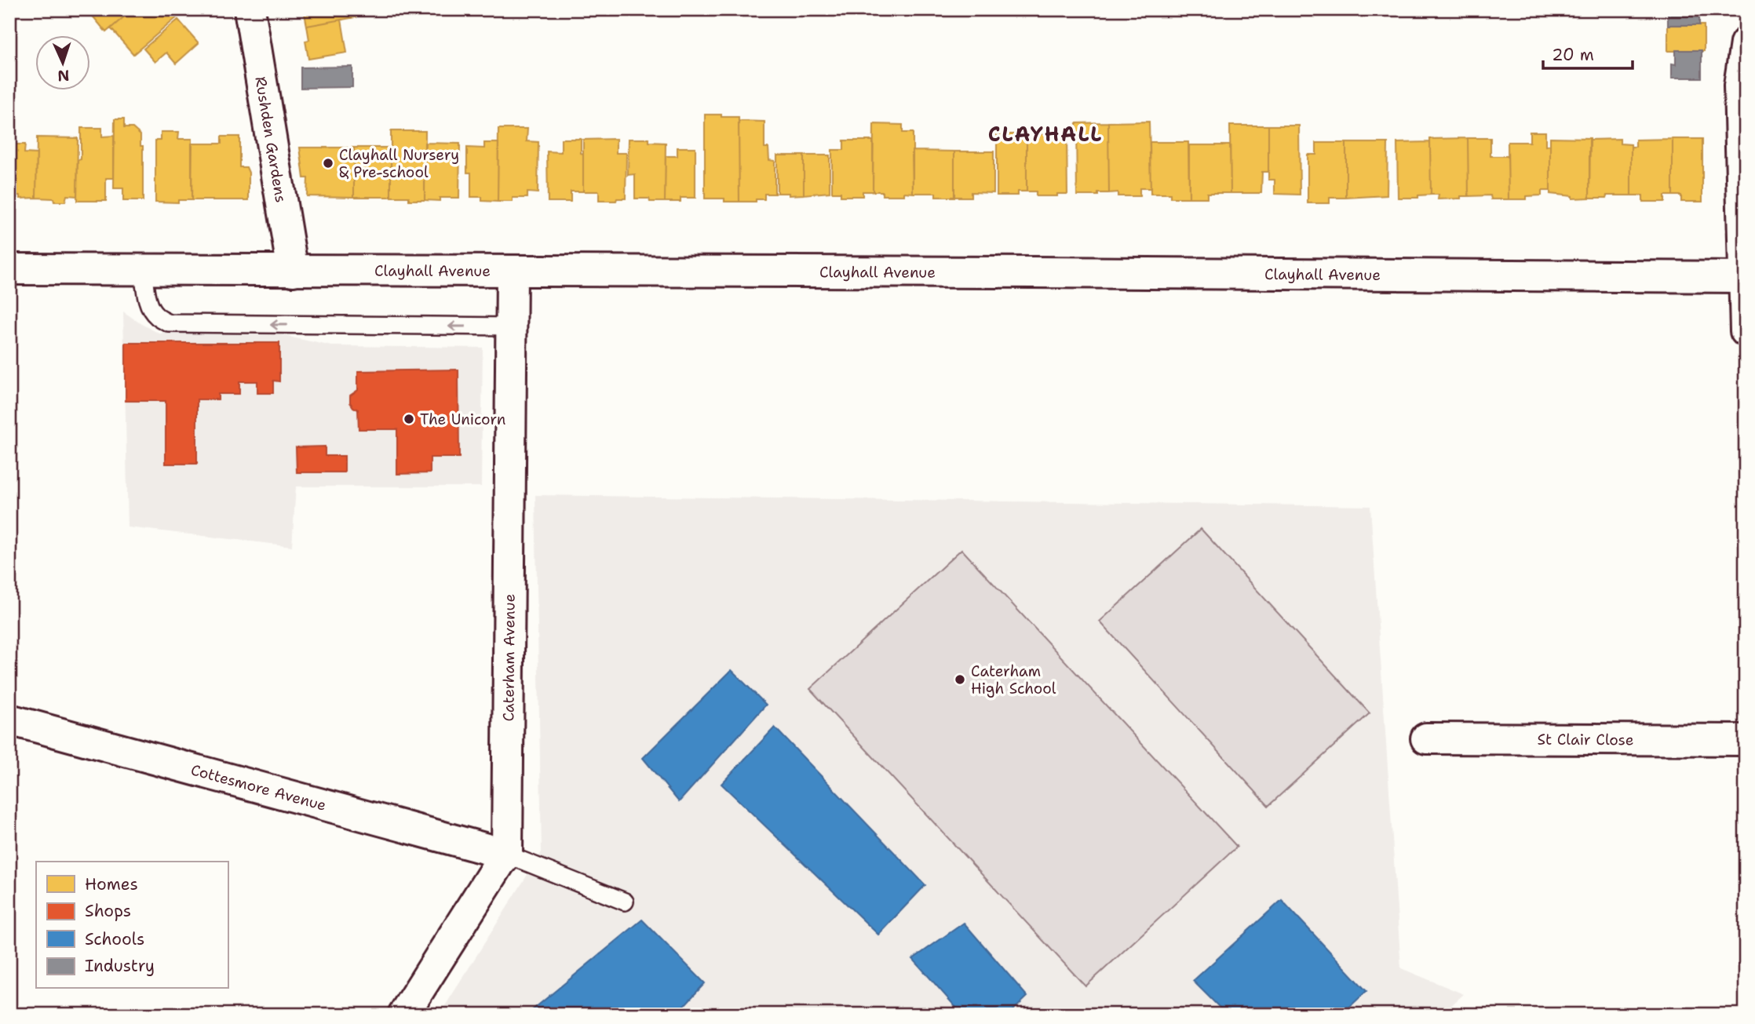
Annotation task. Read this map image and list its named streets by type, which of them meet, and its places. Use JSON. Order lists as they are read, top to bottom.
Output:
{
  "streets": {
    "street": [
      "Rushden Gardens",
      "Clayhall Avenue",
      "Caterham Avenue",
      "St Clair Close",
      "Cottesmore Avenue"
    ]
  },
  "crossings": [
    ["Rushden Gardens", "Clayhall Avenue"],
    ["Clayhall Avenue", "Caterham Avenue"],
    ["Caterham Avenue", "Cottesmore Avenue"]
  ],
  "districts": ["CLAYHALL"],
  "places": ["Clayhall Nursery & Pre-school", "The Unicorn", "Caterham High School"],
  "legend": [
    "Homes",
    "Shops",
    "Schools",
    "Industry"
  ],
  "scale_bar": "20 m",
  "north": "bottom"
}
